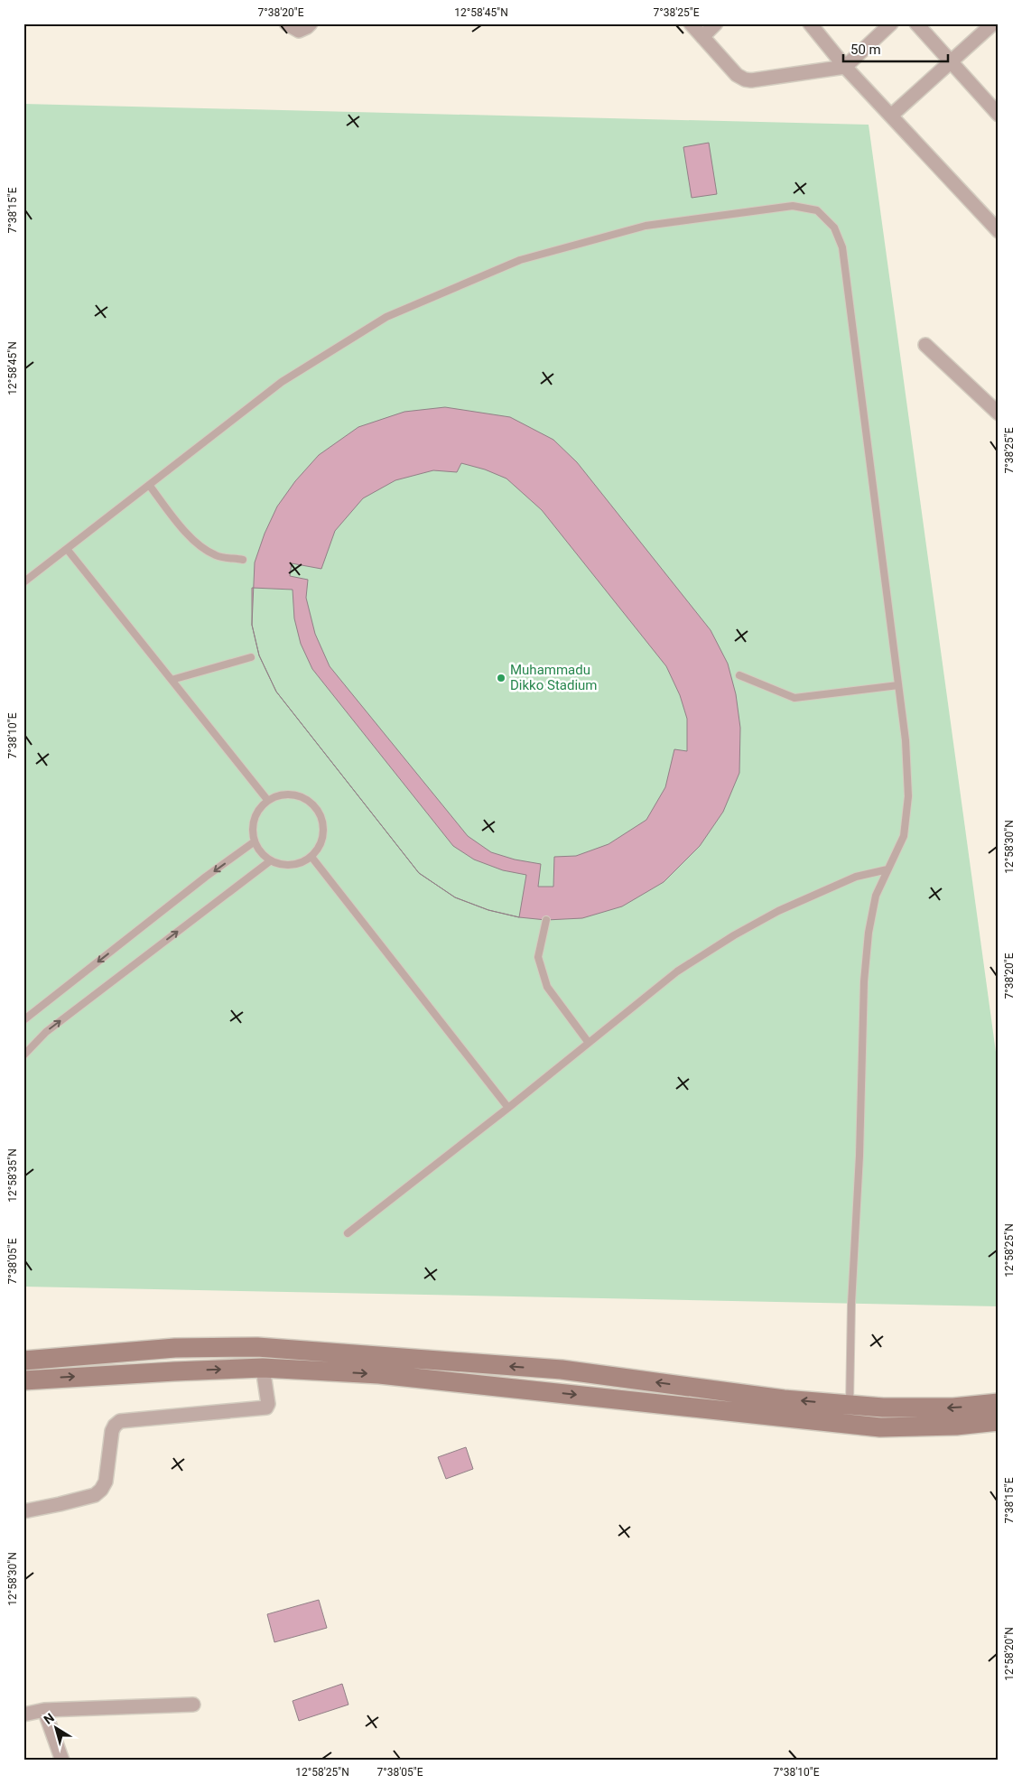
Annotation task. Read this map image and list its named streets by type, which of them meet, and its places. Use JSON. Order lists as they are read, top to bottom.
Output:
{
  "places": ["Muhammadu Dikko Stadium"],
  "scale_bar": "50 m",
  "north": "top left",
  "coordinates": [
    "7°38'20\"E",
    "12°58'45\"N",
    "7°38'25\"E",
    "7°38'15\"E",
    "7°38'10\"E",
    "12°58'30\"N",
    "12°58'35\"N",
    "12°58'25\"N",
    "7°38'05\"E",
    "12°58'20\"N"
  ]
}
